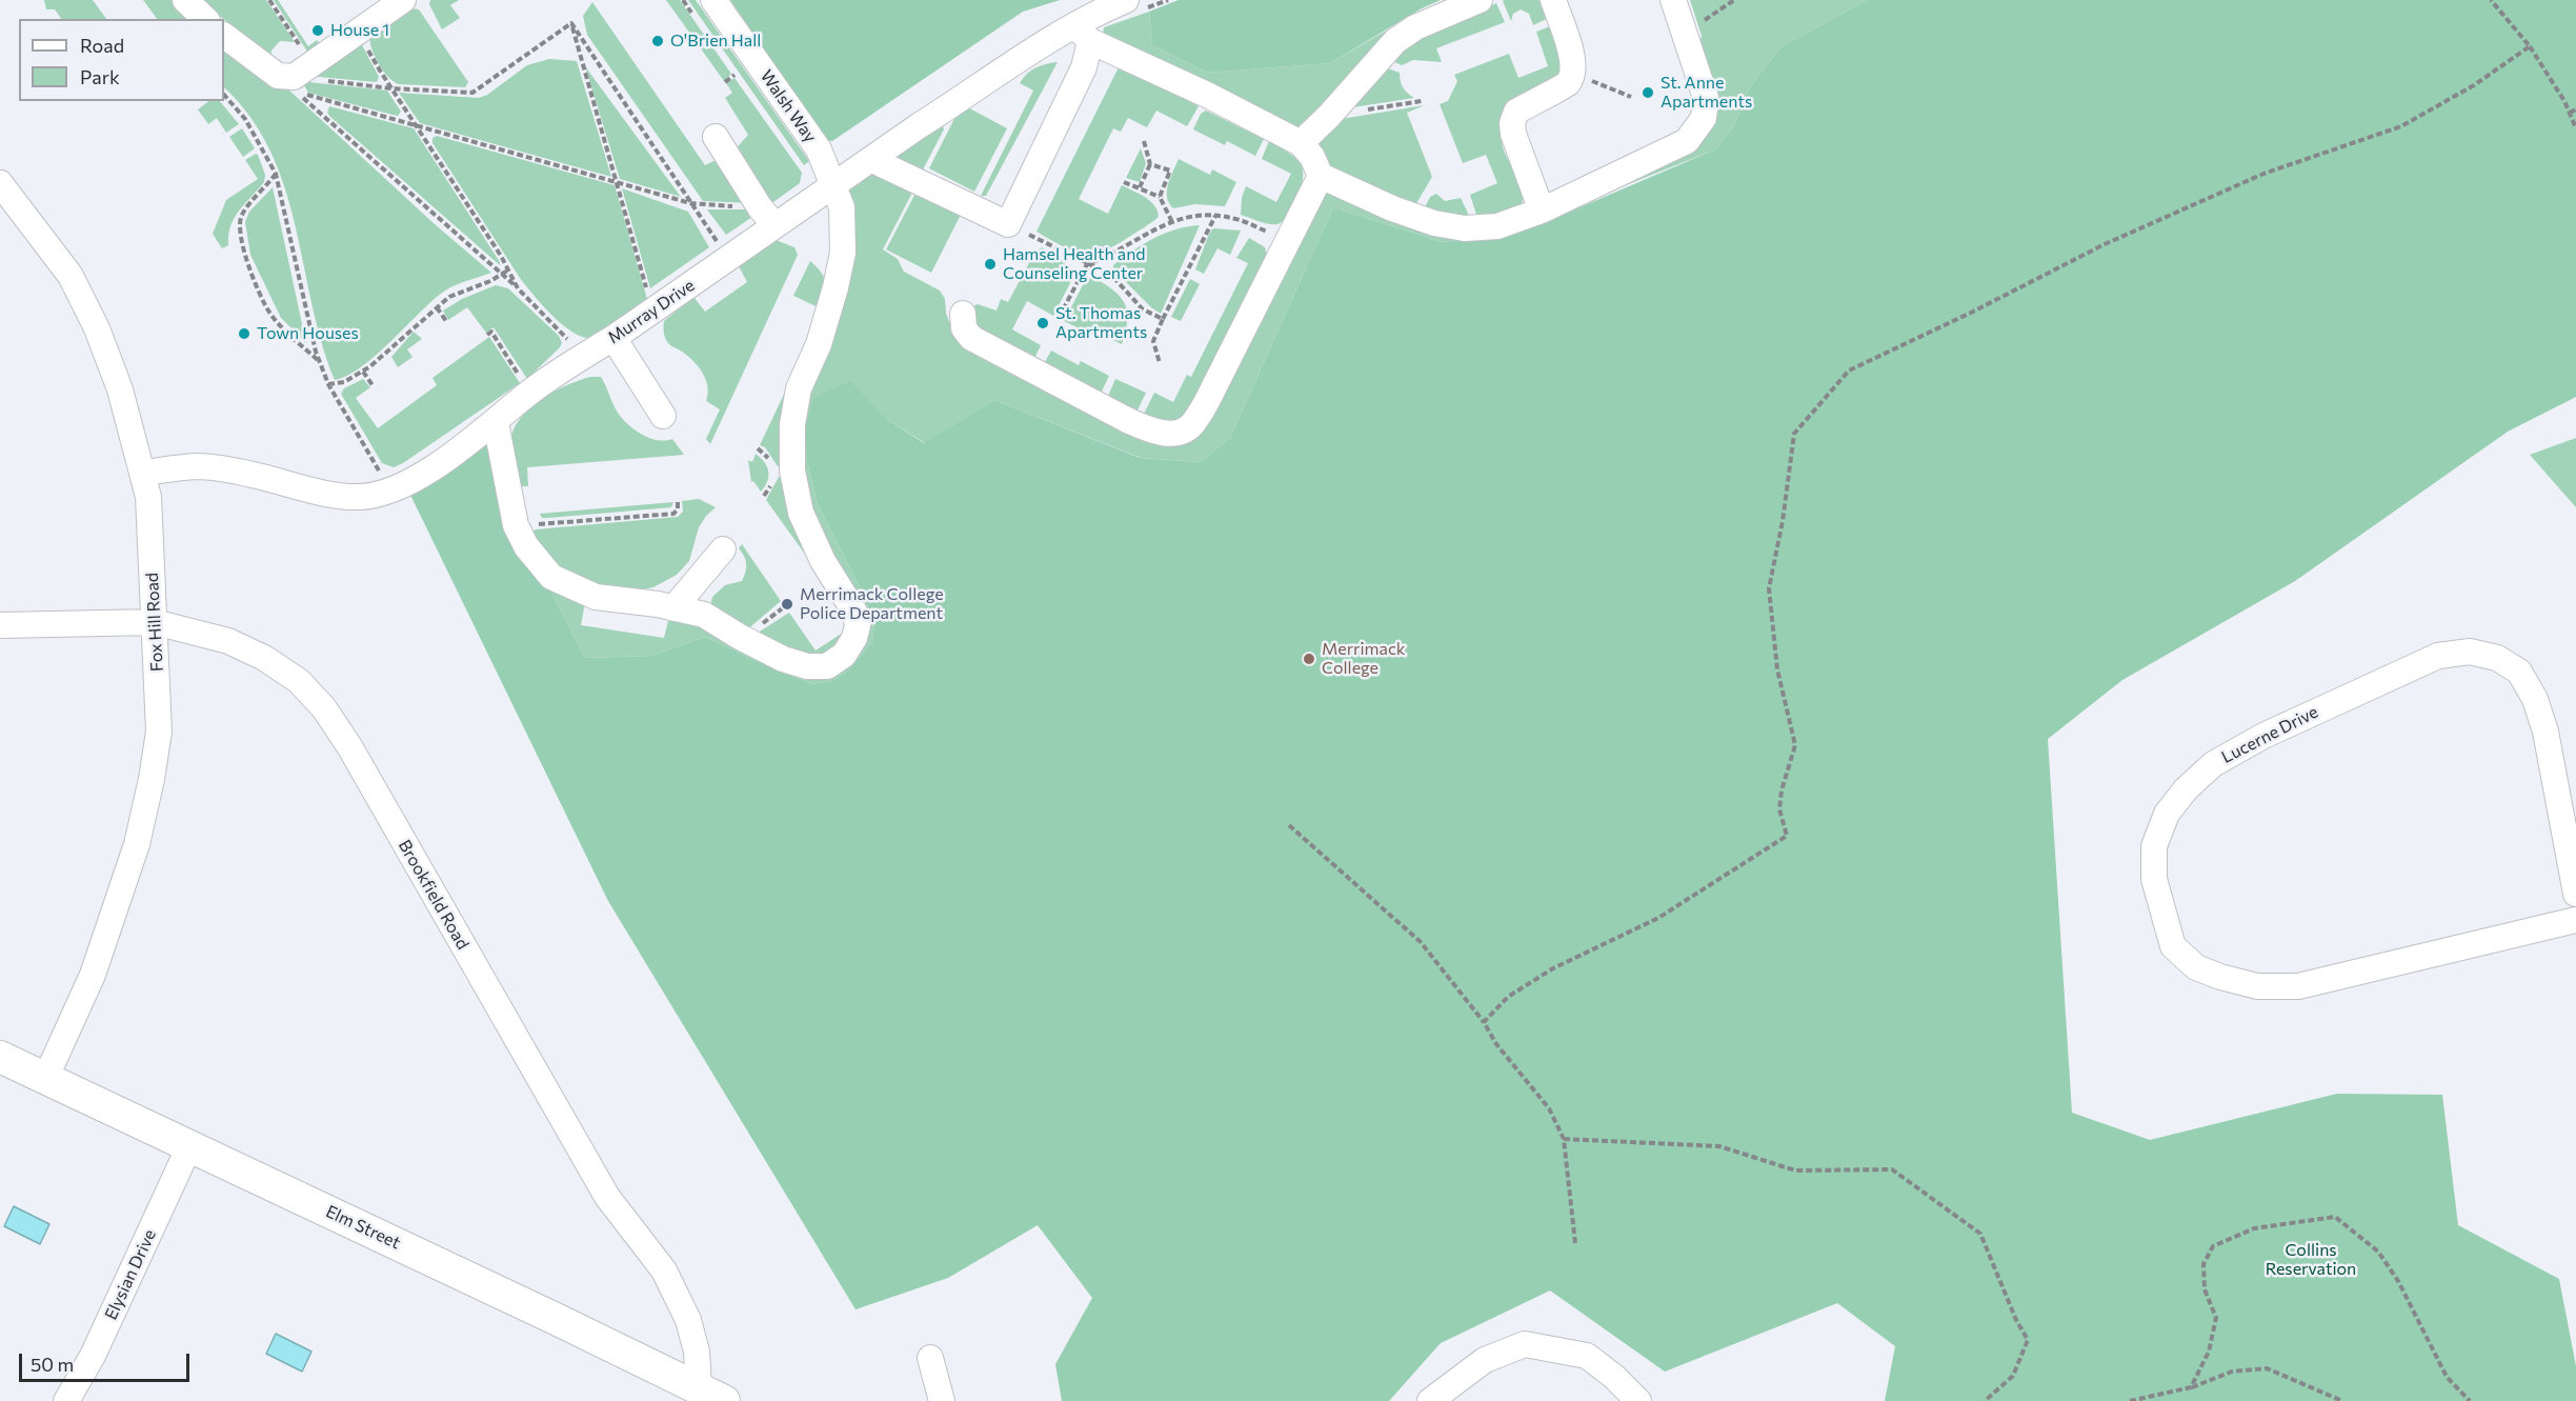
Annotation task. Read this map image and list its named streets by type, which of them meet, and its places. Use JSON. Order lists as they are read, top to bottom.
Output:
{
  "streets": {
    "main road": ["Elm Street"],
    "street": [
      "Walsh Way",
      "Murray Drive",
      "Fox Hill Road",
      "Lucerne Drive",
      "Brookfield Road",
      "Elysian Drive"
    ]
  },
  "crossings": [
    ["Walsh Way", "Murray Drive"],
    ["Murray Drive", "Fox Hill Road"],
    ["Fox Hill Road", "Brookfield Road"],
    ["Fox Hill Road", "Elm Street"],
    ["Brookfield Road", "Elm Street"],
    ["Elm Street", "Elysian Drive"]
  ],
  "parks": ["Collins Reservation"],
  "places": [
    "House 1",
    "O'Brien Hall",
    "St. Anne Apartments",
    "Hamsel Health and Counseling Center",
    "St. Thomas Apartments",
    "Town Houses",
    "Merrimack College Police Department",
    "Merrimack College"
  ],
  "legend": ["Road", "Park"],
  "scale_bar": "50 m"
}
